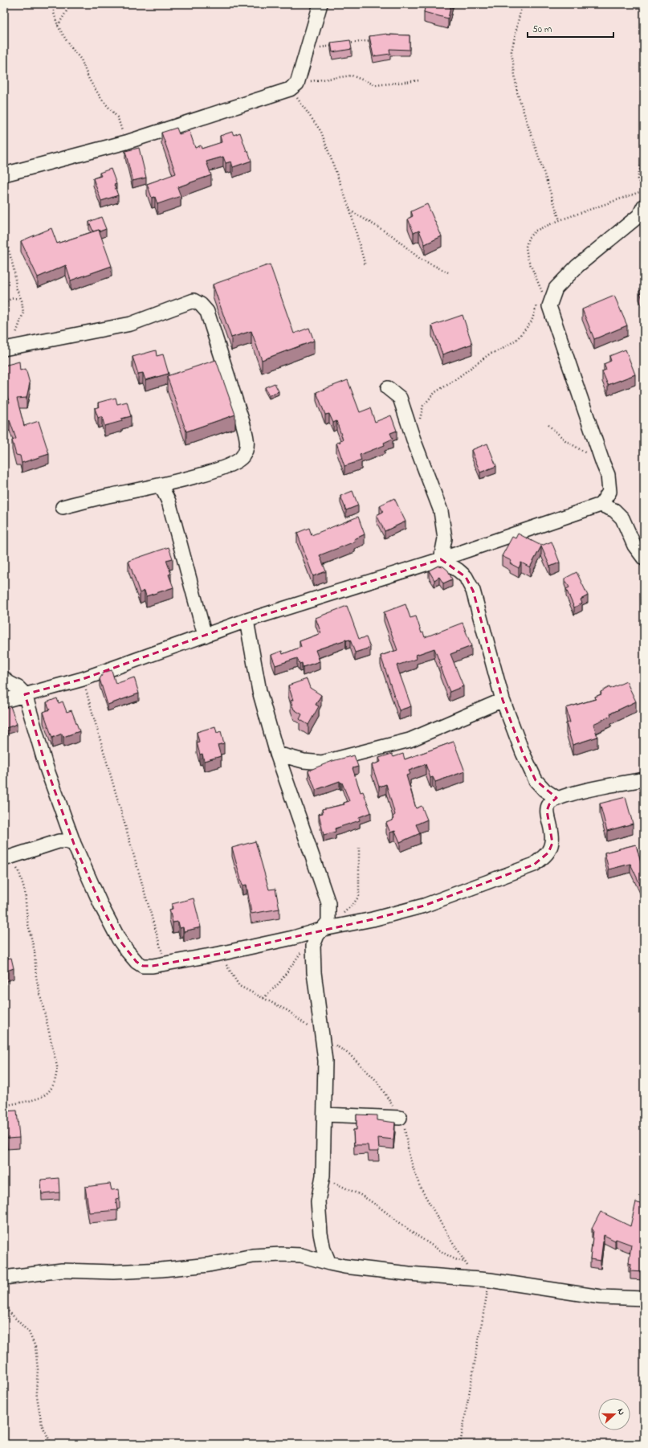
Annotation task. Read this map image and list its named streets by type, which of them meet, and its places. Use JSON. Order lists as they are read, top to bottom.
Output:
{
  "scale_bar": "50 m",
  "north": "right"
}
